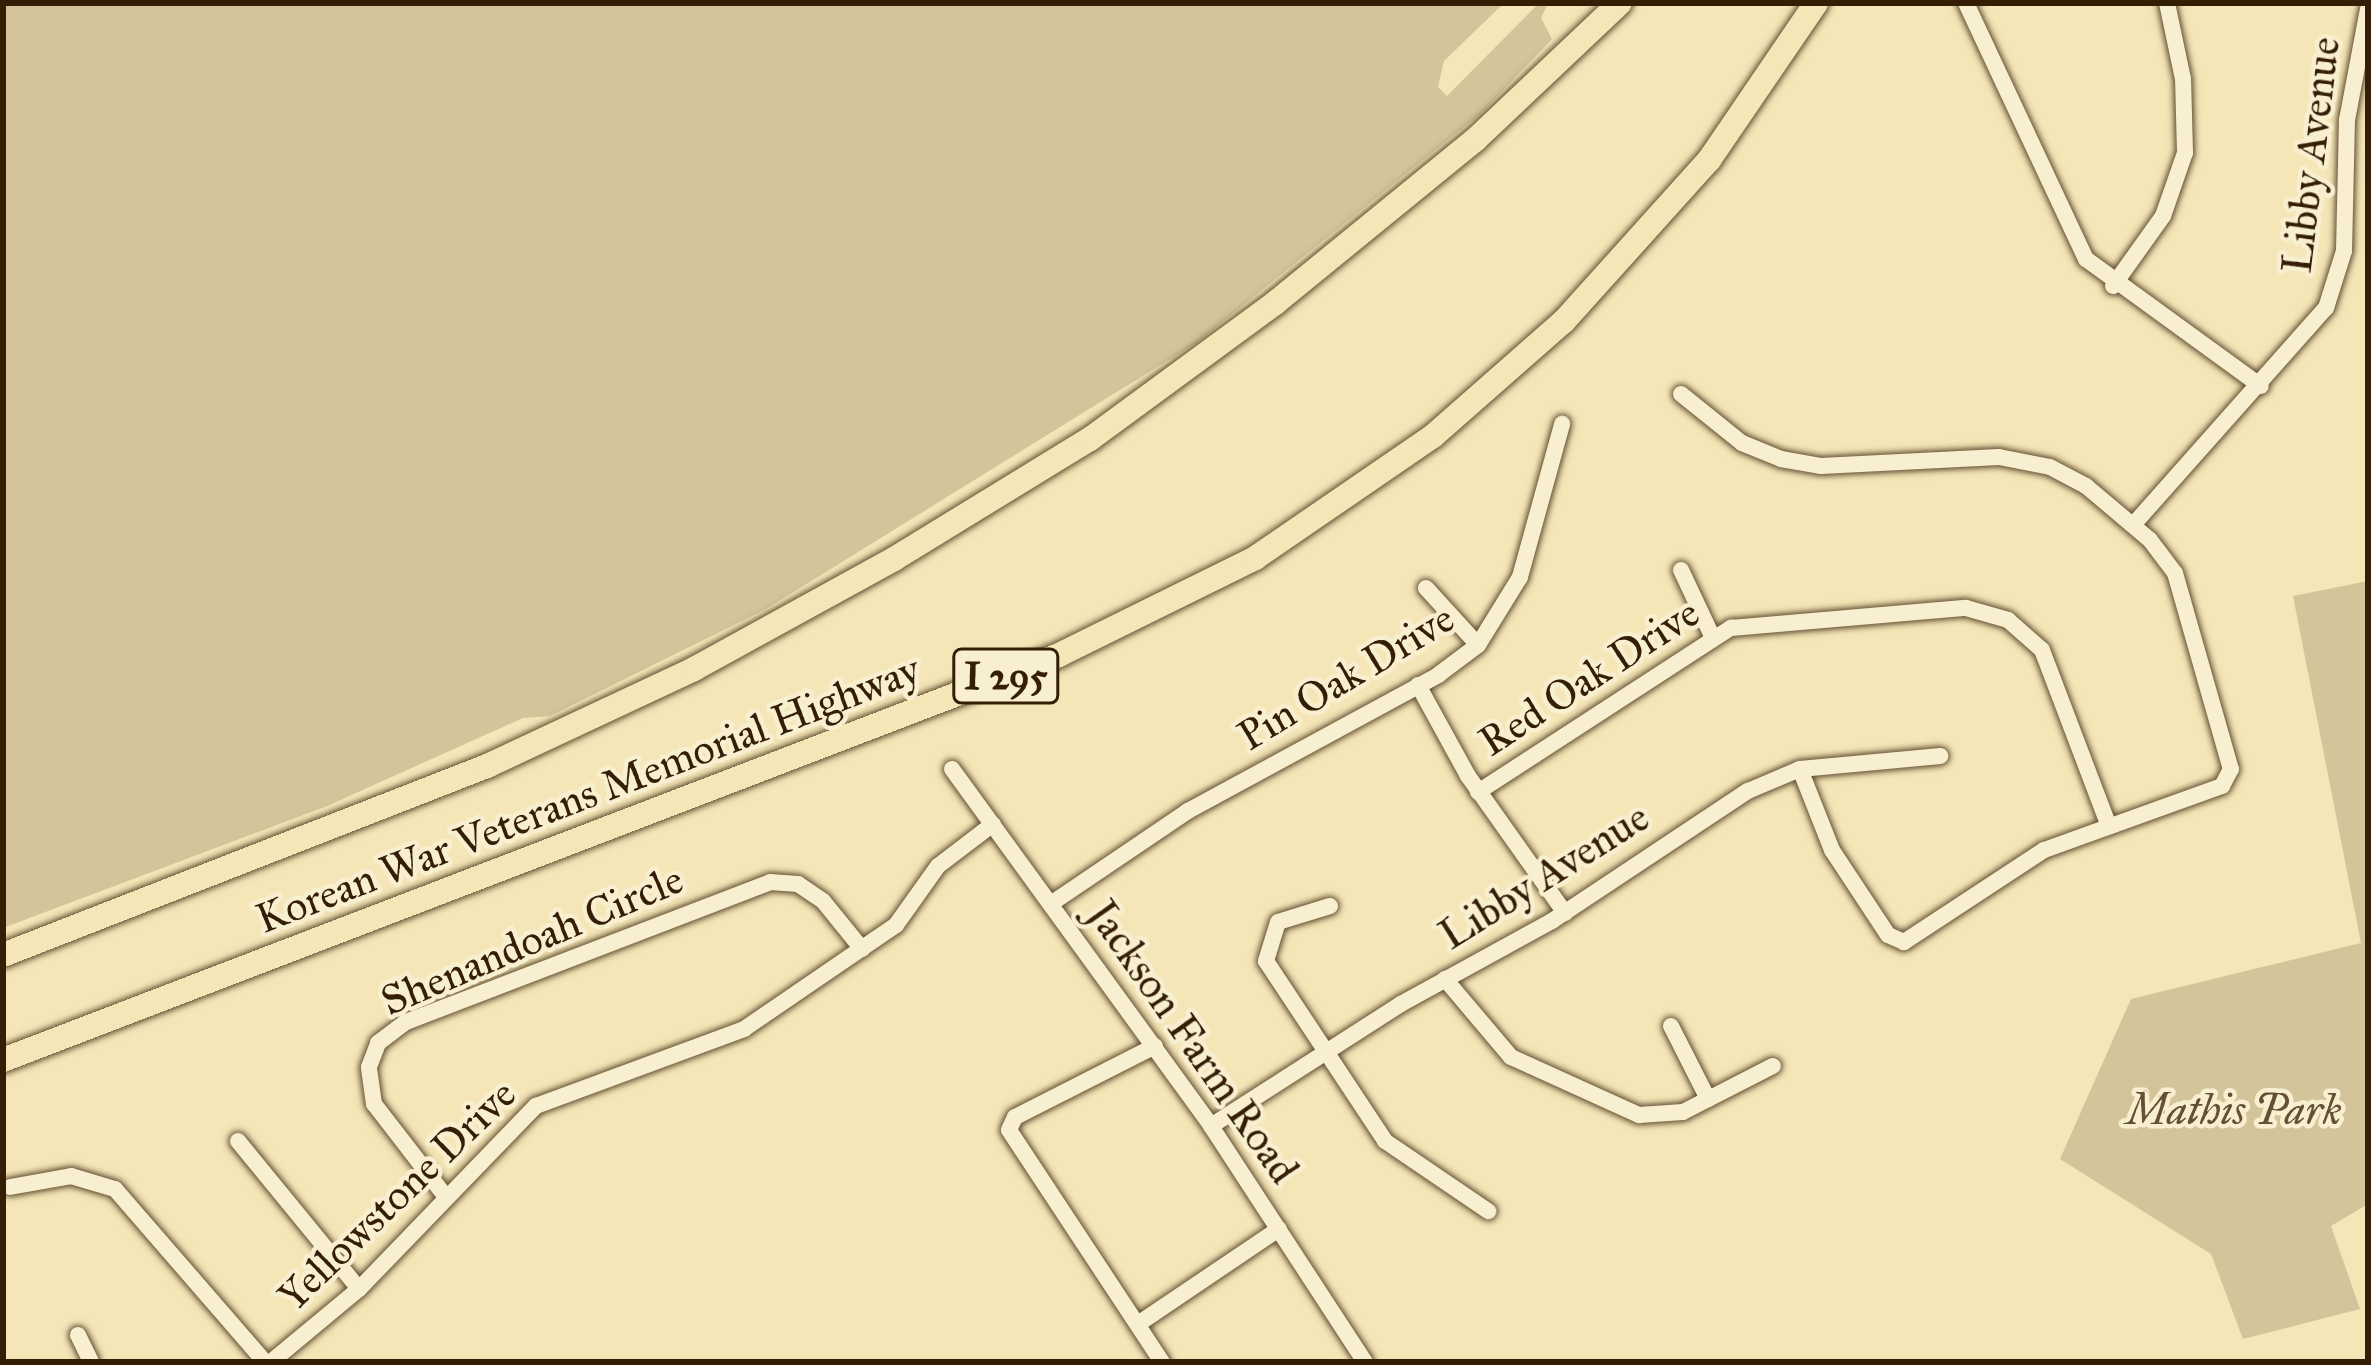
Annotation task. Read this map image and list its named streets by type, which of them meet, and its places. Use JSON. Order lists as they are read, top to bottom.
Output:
{
  "streets": {
    "highway": ["I 295", "Korean War Veterans Memorial Highway"],
    "street": [
      "Libby Avenue",
      "Pin Oak Drive",
      "Red Oak Drive",
      "Shenandoah Circle",
      "Jackson Farm Road",
      "Yellowstone Drive"
    ]
  },
  "crossings": [
    ["Libby Avenue", "Jackson Farm Road"],
    ["Pin Oak Drive", "Jackson Farm Road"],
    ["Shenandoah Circle", "Yellowstone Drive"],
    ["Jackson Farm Road", "Yellowstone Drive"]
  ],
  "parks": ["Mathis Park"]
}
